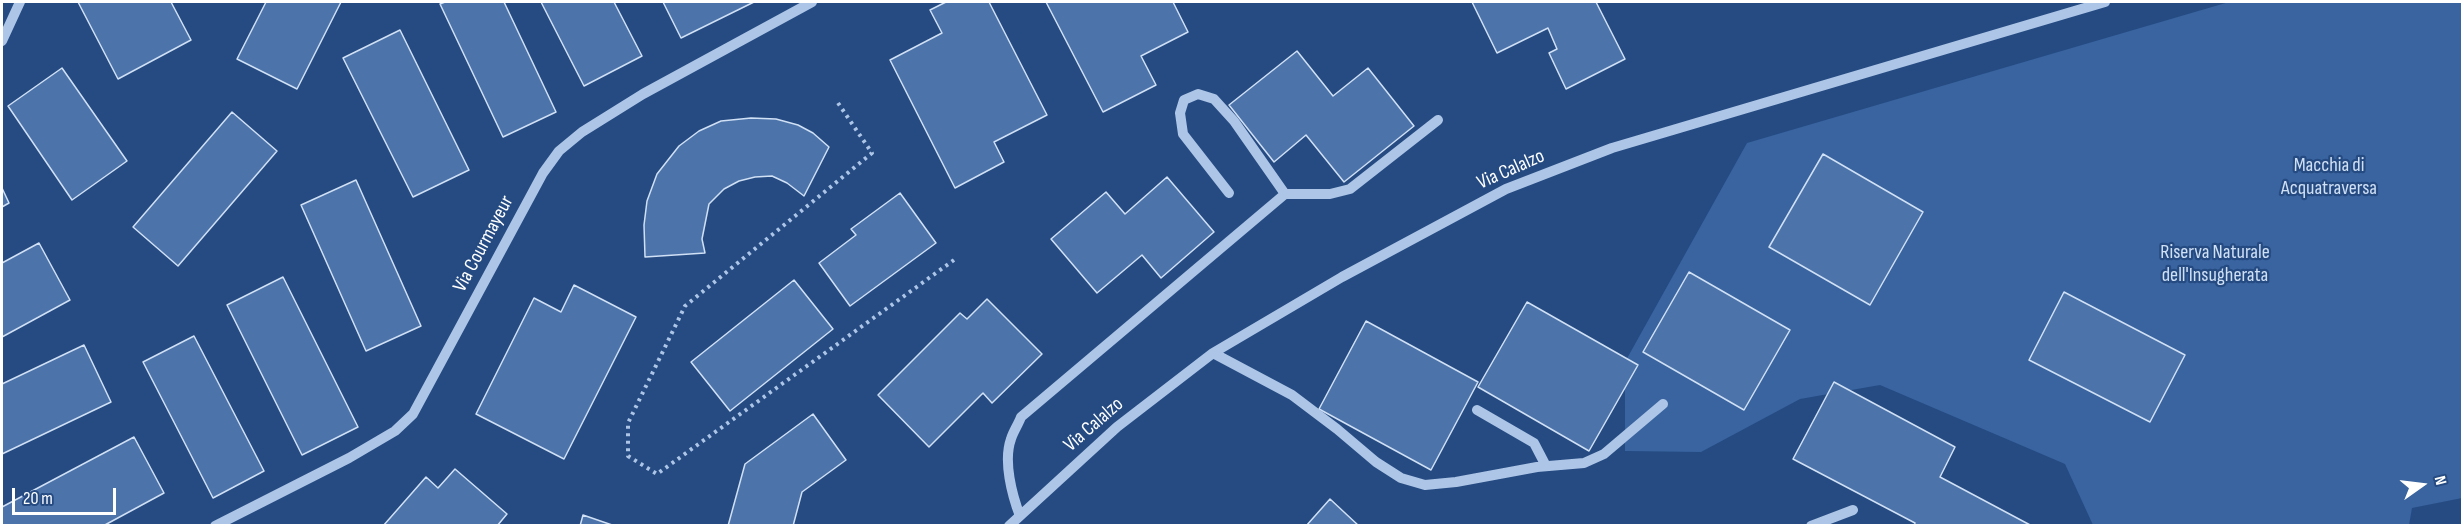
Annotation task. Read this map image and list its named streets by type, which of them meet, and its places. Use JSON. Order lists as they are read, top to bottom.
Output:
{
  "streets": {
    "street": ["Via Calalzo", "Via Courmayeur"]
  },
  "parks": ["Macchia di Acquatraversa", "Riserva Naturale dell'Insugherata"],
  "scale_bar": "20 m",
  "north": "right"
}
